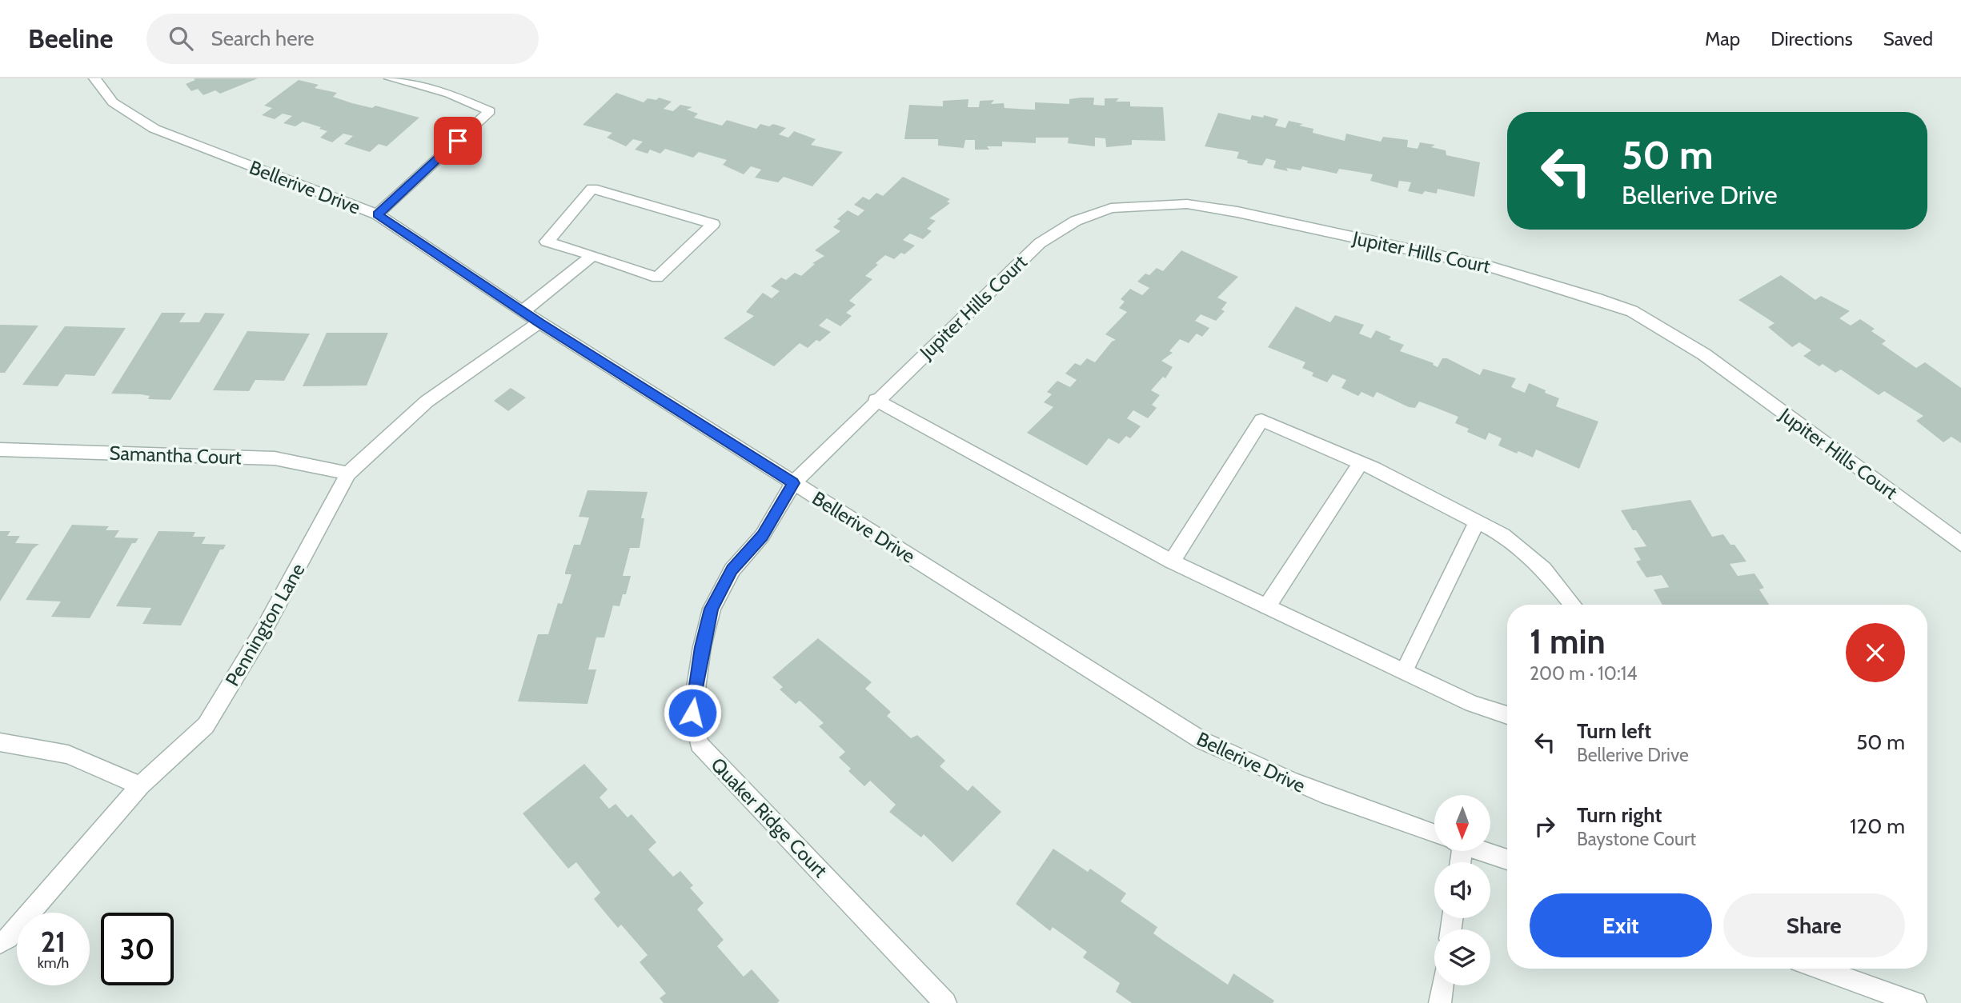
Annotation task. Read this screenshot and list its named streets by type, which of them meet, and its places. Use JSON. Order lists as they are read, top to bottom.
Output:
{
  "streets": {
    "street": [
      "Bellerive Drive",
      "Jupiter Hills Court",
      "Samantha Court",
      "Pennington Lane",
      "Quaker Ridge Court"
    ]
  },
  "crossings": [
    ["Bellerive Drive", "Jupiter Hills Court"],
    ["Bellerive Drive", "Pennington Lane"],
    ["Bellerive Drive", "Quaker Ridge Court"],
    ["Jupiter Hills Court", "Quaker Ridge Court"],
    ["Samantha Court", "Pennington Lane"]
  ],
  "north": "bottom",
  "page": {
    "header": "Beeline",
    "search": "Search here",
    "nav": ["Map", "Directions", "Saved"],
    "turn": ["50 m", "Bellerive Drive"],
    "heading": ["1 min", "200 m · 10:14"],
    "list": [
      {
        "name": "Turn left",
        "note": "Bellerive Drive",
        "value": "50 m"
      },
      {
        "name": "Turn right",
        "note": "Baystone Court",
        "value": "120 m"
      }
    ],
    "buttons": ["Exit", "Share"],
    "speed": "21 km/h",
    "limit": "30"
  }
}
